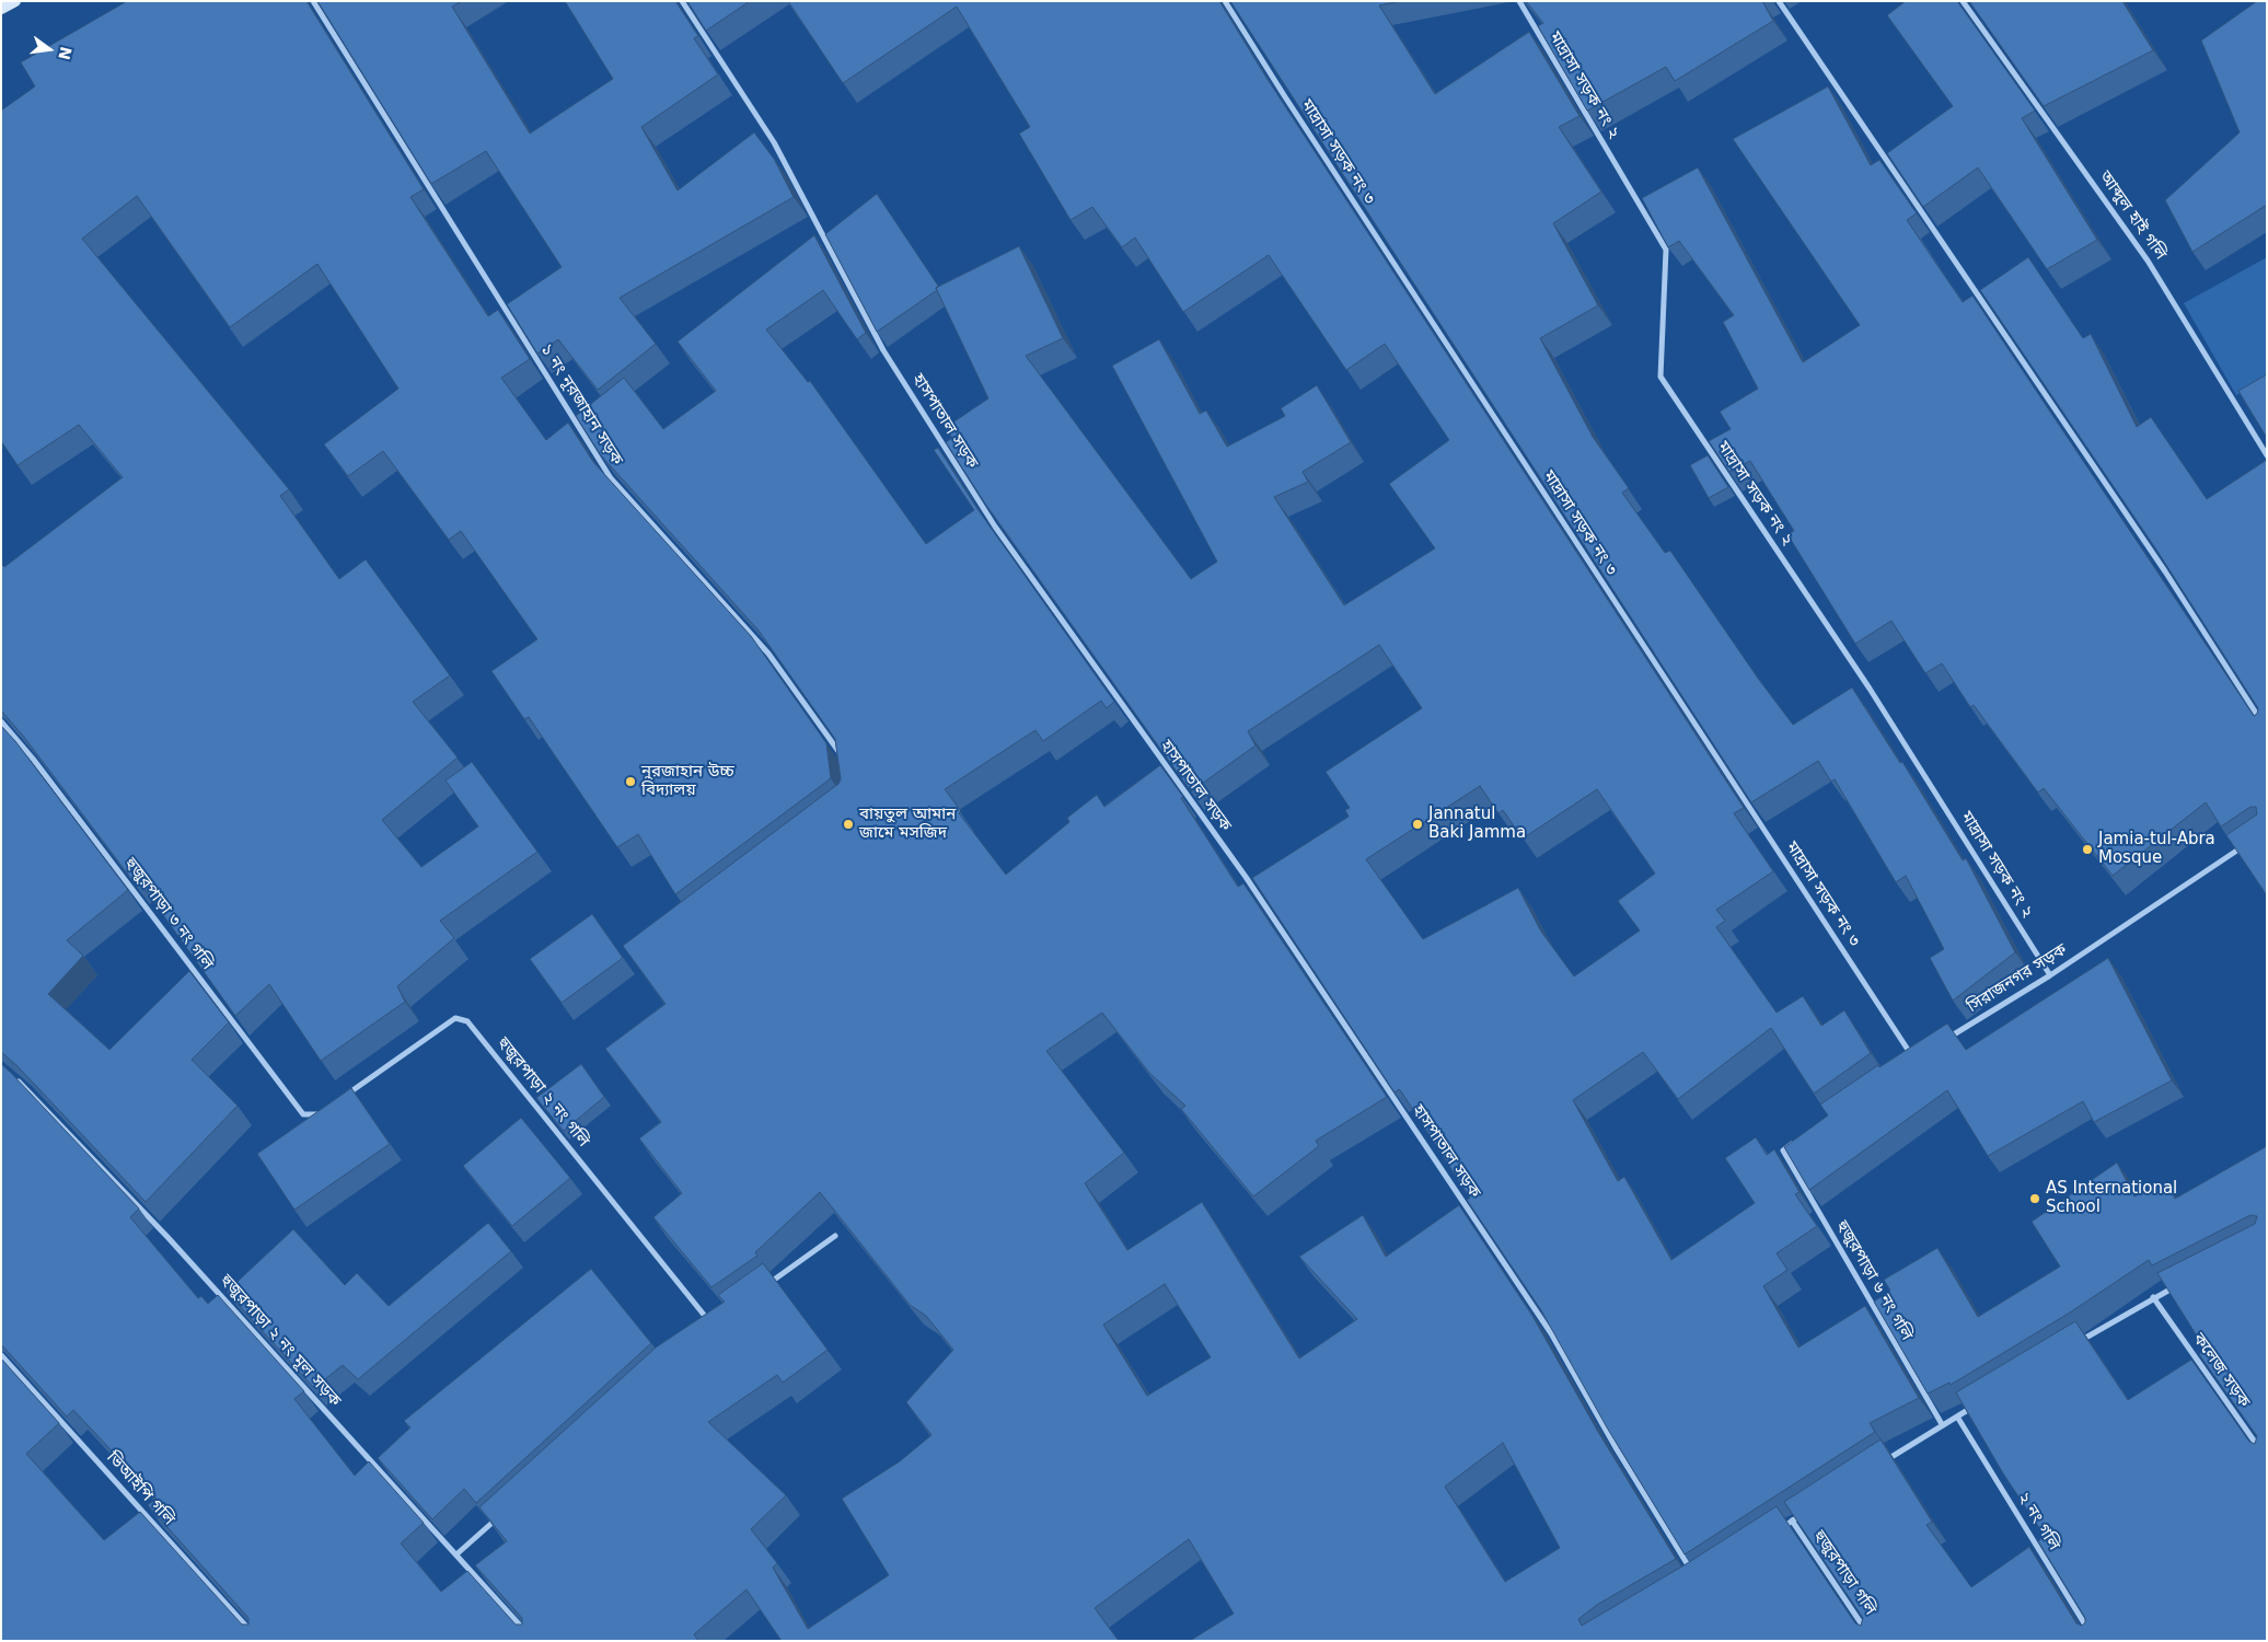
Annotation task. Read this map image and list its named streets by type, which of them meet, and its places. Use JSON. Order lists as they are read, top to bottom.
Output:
{
  "streets": {
    "street": [
      "মাদ্রাসা সড়ক নং ২",
      "মাদ্রাসা সড়ক নং ৩",
      "আব্দুল হাই গলি",
      "১ নং নূরজাহান সড়ক",
      "হাসপাতাল সড়ক",
      "হুজুরপাড়া ৩ নং গলি",
      "সিরাজনগর সড়ক",
      "হুজুরপাড়া ২ নং গলি",
      "হুজুরপাড়া ৬ নং গলি",
      "হুজুরপাড়া ২ নং মূল সড়ক",
      "কলেজ সড়ক",
      "ভিআইপি গলি",
      "২ নং গলি",
      "হুজুরপাড়া গলি"
    ]
  },
  "crossings": [
    ["মাদ্রাসা সড়ক নং ২", "সিরাজনগর সড়ক"]
  ],
  "places": [
    "নুরজাহান উচ্চ বিদ্যালয়",
    "বায়তুল আমান জামে মসজিদ",
    "Jannatul Baki Jamma",
    "Jamia-tul-Abra Mosque",
    "AS International School"
  ],
  "north": "right"
}
